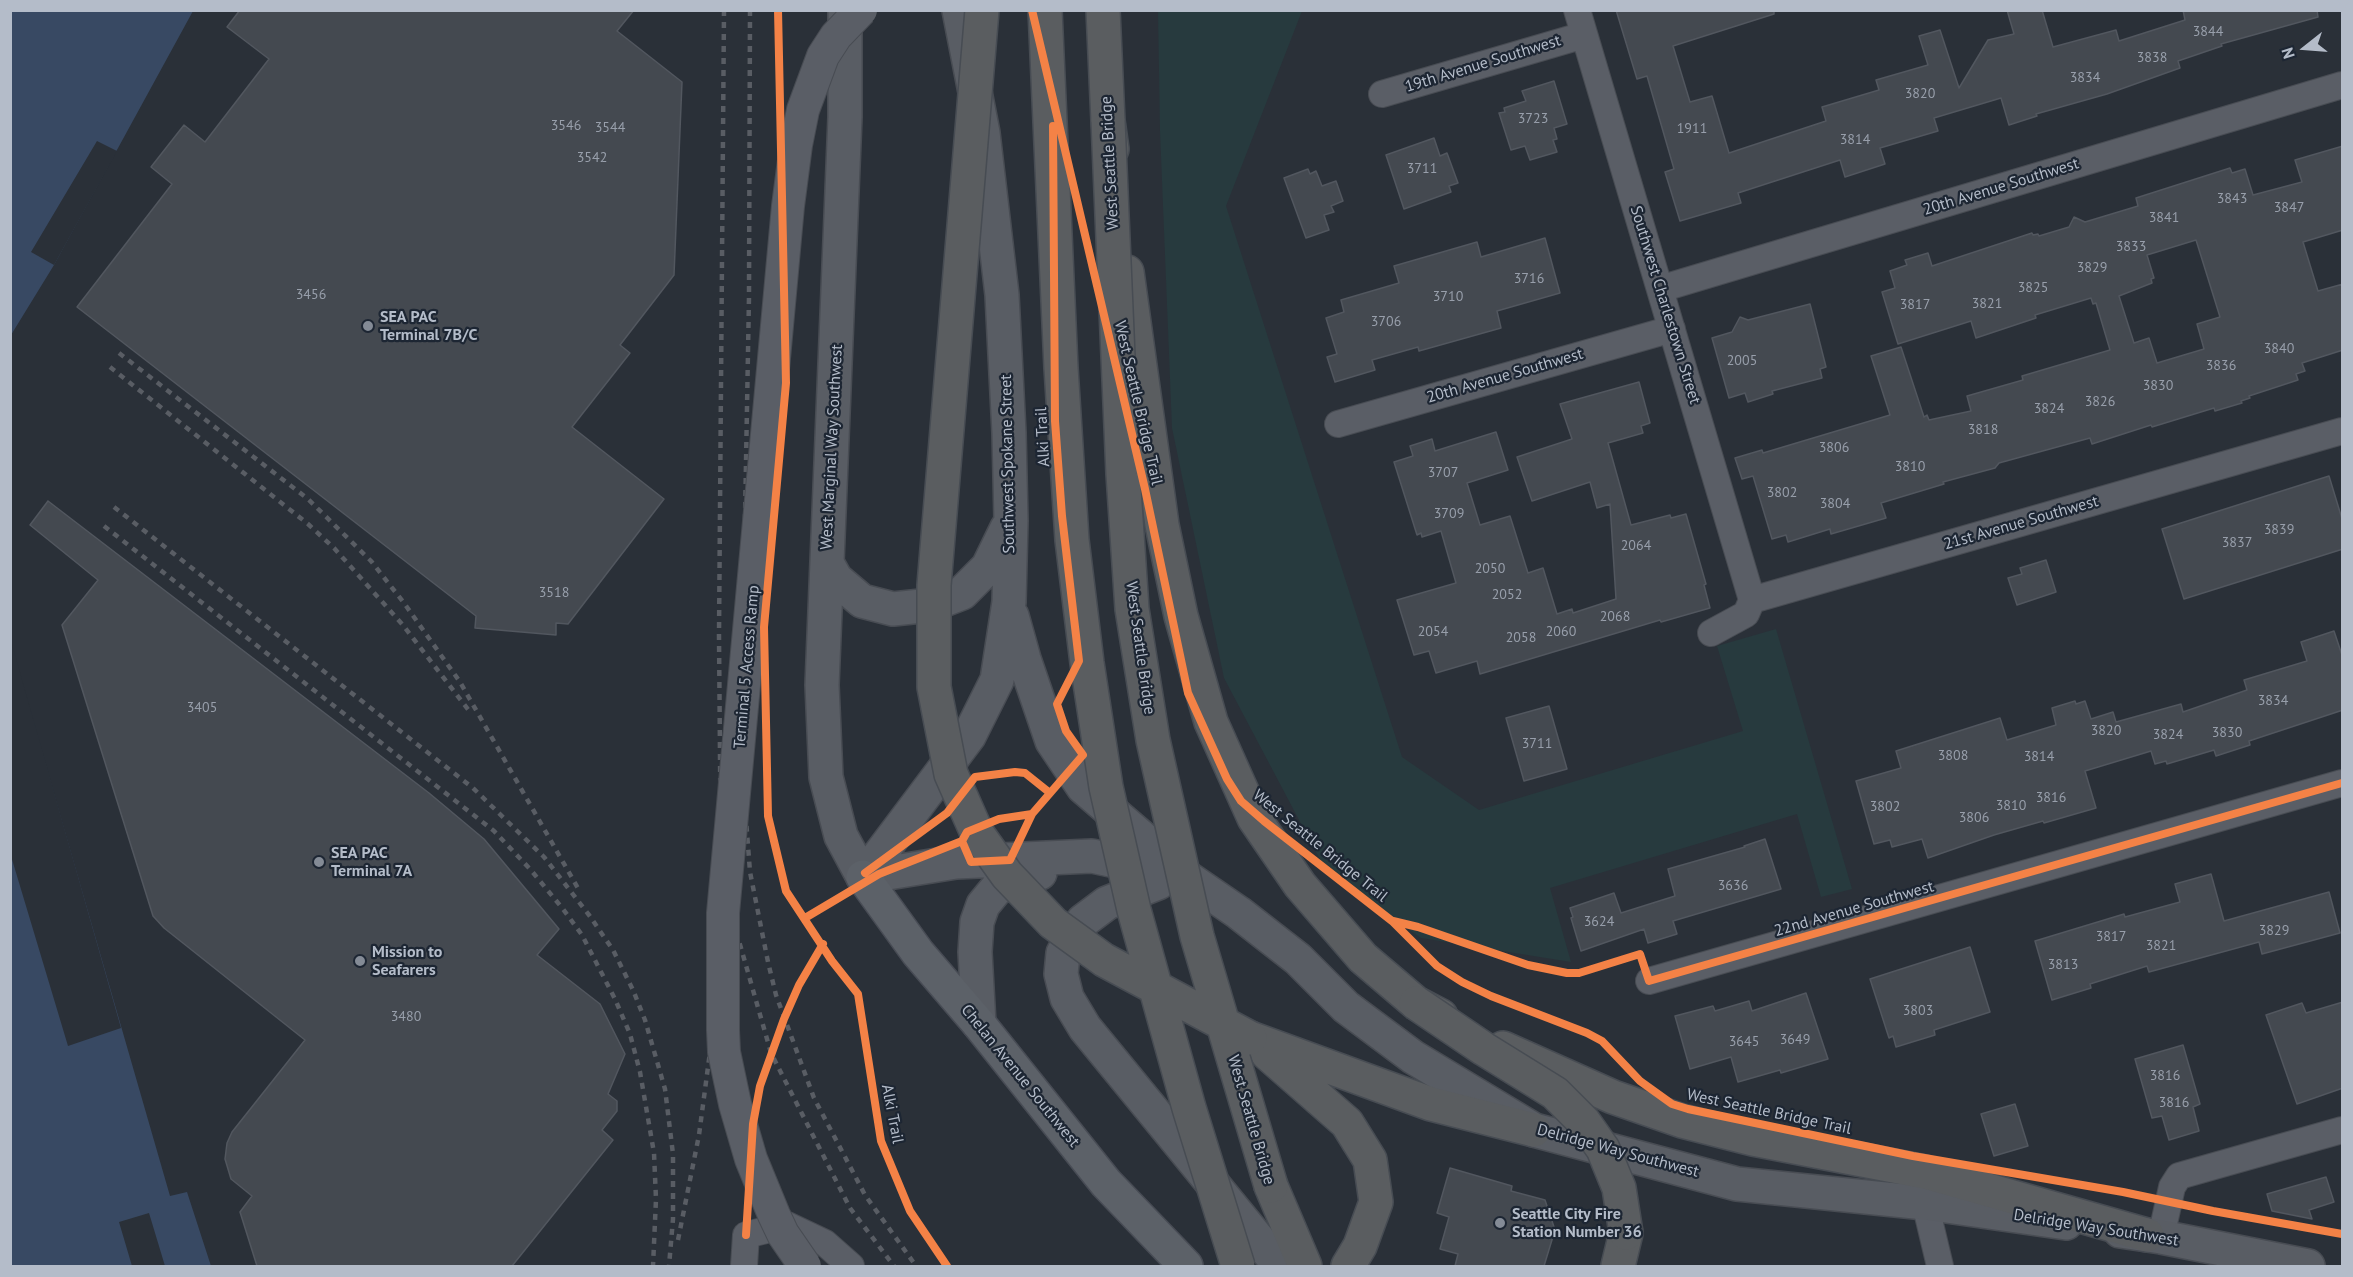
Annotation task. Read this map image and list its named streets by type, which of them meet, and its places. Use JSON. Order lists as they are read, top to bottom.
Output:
{
  "streets": {
    "highway": ["West Seattle Bridge"],
    "main road": [
      "West Marginal Way Southwest",
      "Southwest Spokane Street",
      "Chelan Avenue Southwest",
      "Delridge Way Southwest"
    ],
    "street": [
      "19th Avenue Southwest",
      "20th Avenue Southwest",
      "Southwest Charlestown Street",
      "21st Avenue Southwest",
      "Terminal 5 Access Ramp",
      "22nd Avenue Southwest"
    ],
    "cycle path": ["West Seattle Bridge Trail", "Alki Trail"]
  },
  "crossings": [
    ["19th Avenue Southwest", "Southwest Charlestown Street"],
    ["20th Avenue Southwest", "Southwest Charlestown Street"],
    ["Southwest Charlestown Street", "21st Avenue Southwest"],
    ["West Marginal Way Southwest", "Southwest Spokane Street"],
    ["West Marginal Way Southwest", "Chelan Avenue Southwest"],
    ["West Marginal Way Southwest", "Delridge Way Southwest"],
    ["Southwest Spokane Street", "Chelan Avenue Southwest"],
    ["Southwest Spokane Street", "Delridge Way Southwest"],
    ["Chelan Avenue Southwest", "Delridge Way Southwest"]
  ],
  "places": [
    "SEA PAC Terminal 7B/C",
    "SEA PAC Terminal 7A",
    "Mission to Seafarers",
    "Seattle City Fire Station Number 36"
  ],
  "house_numbers": [
    "3844",
    "3838",
    "3834",
    "3820",
    "3723",
    "3546",
    "3544",
    "1911",
    "3814",
    "3542",
    "3711",
    "3843",
    "3847",
    "3841",
    "3833",
    "3829",
    "3716",
    "3825",
    "3456",
    "3710",
    "3821",
    "3817",
    "3706",
    "3840",
    "2005",
    "3836",
    "3830",
    "3826",
    "3824",
    "3818",
    "3806",
    "3810",
    "3707",
    "3802",
    "3804",
    "3709",
    "3839",
    "3837",
    "2064",
    "2050",
    "3518",
    "2052",
    "2068",
    "2054",
    "2060",
    "2058",
    "3834",
    "3405",
    "3820",
    "3830",
    "3824",
    "3711",
    "3808",
    "3814",
    "3816",
    "3810",
    "3802",
    "3806",
    "3636",
    "3624",
    "3829",
    "3817",
    "3821",
    "3813",
    "3803",
    "3480",
    "3649",
    "3645",
    "3816",
    "3816"
  ],
  "north": "left"
}
